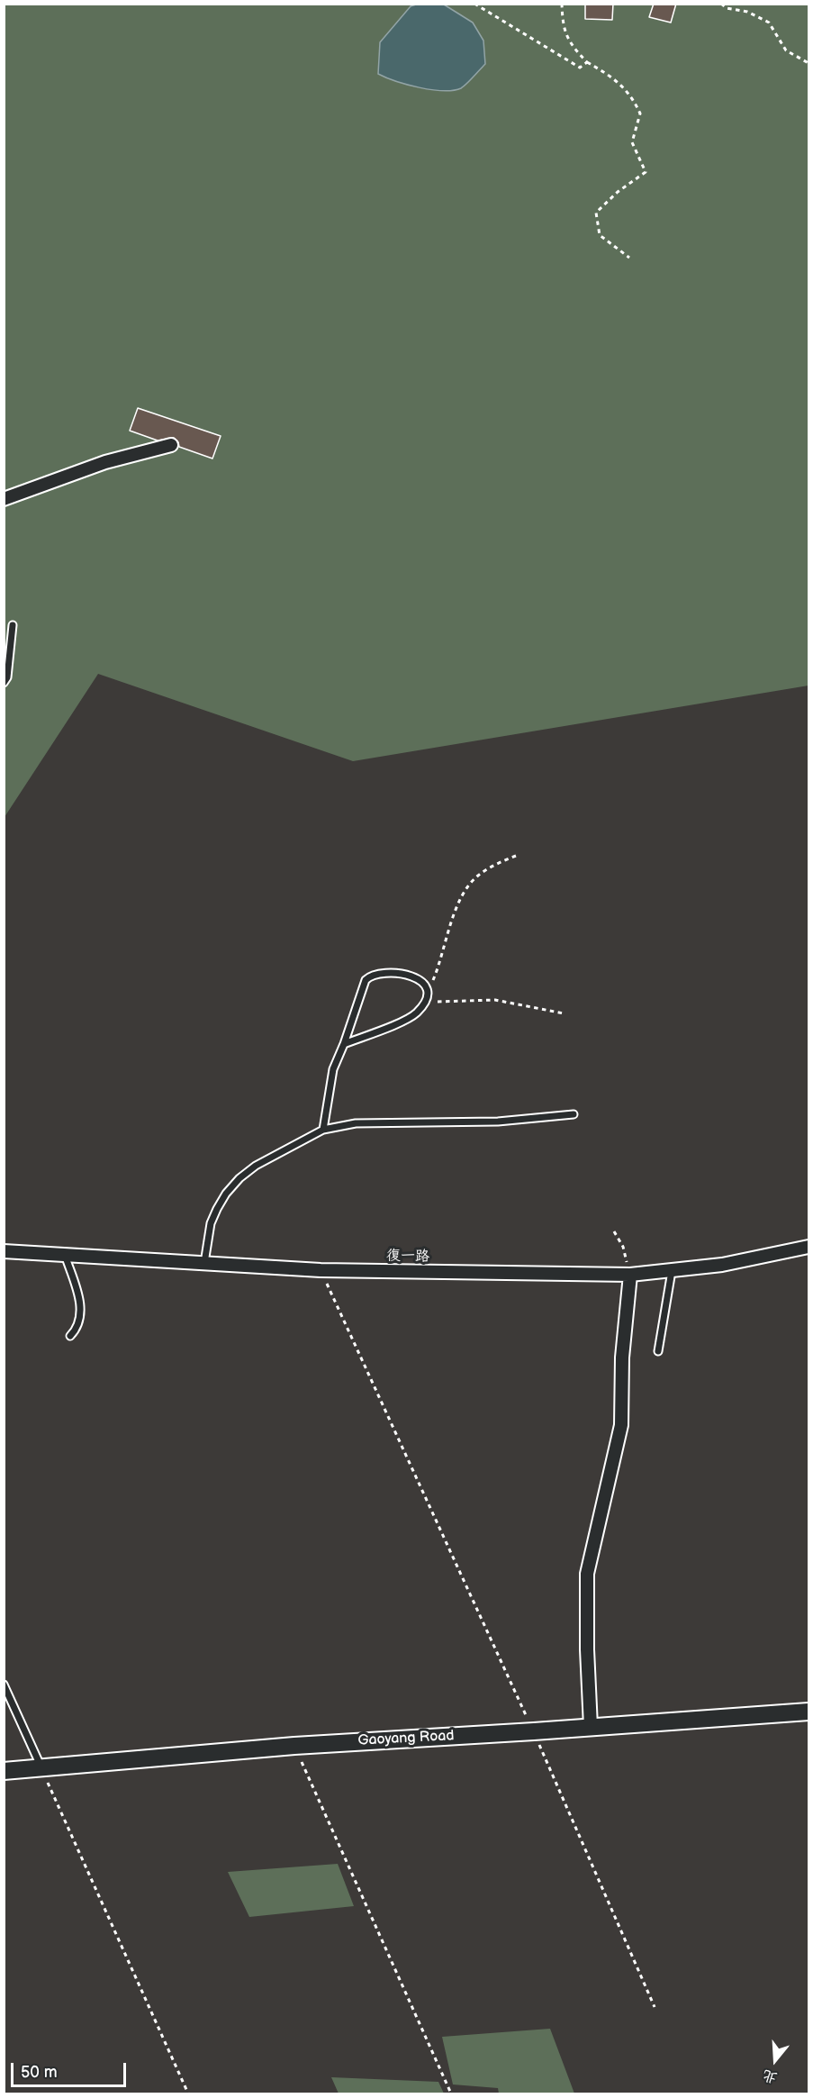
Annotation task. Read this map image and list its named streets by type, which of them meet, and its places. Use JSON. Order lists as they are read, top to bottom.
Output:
{
  "streets": {
    "street": ["復一路", "Gaoyang Road"]
  },
  "scale_bar": "50 m",
  "north": "bottom"
}
